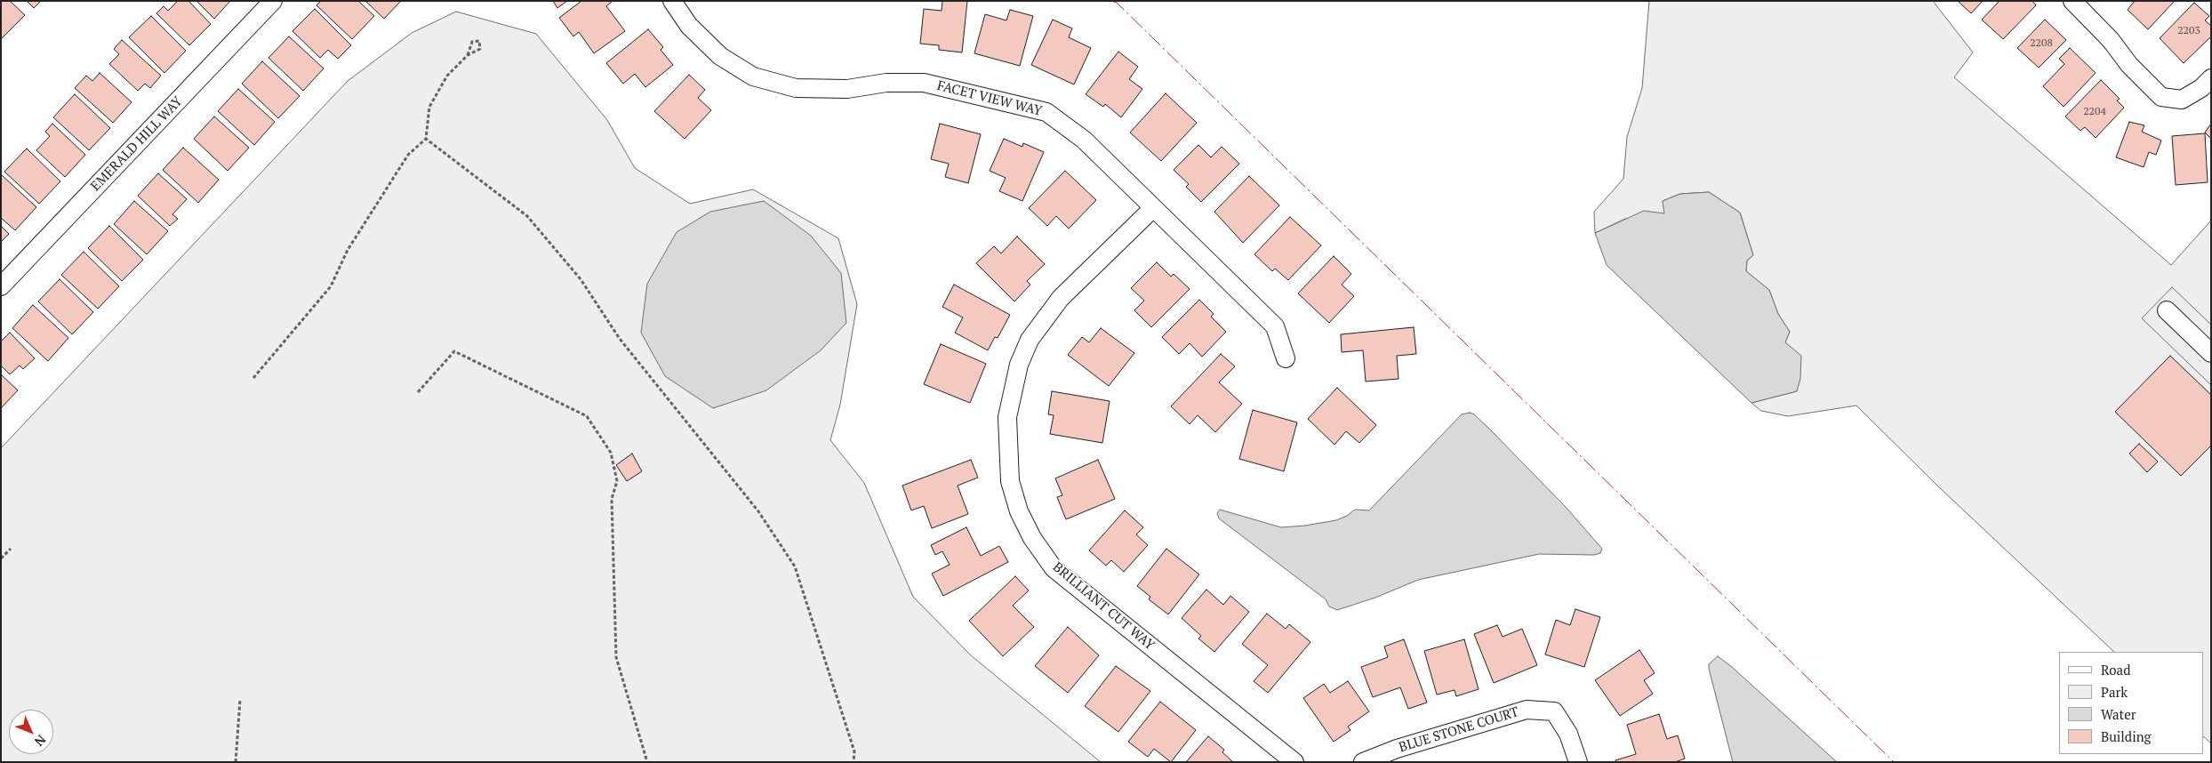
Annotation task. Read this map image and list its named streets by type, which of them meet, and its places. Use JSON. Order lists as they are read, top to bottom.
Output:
{
  "streets": {
    "street": [
      "FACET VIEW WAY",
      "EMERALD HILL WAY",
      "BRILLIANT CUT WAY",
      "BLUE STONE COURT"
    ]
  },
  "crossings": [
    ["FACET VIEW WAY", "BRILLIANT CUT WAY"]
  ],
  "house_numbers": ["2203", "2208", "2204"],
  "legend": [
    "Road",
    "Park",
    "Water",
    "Building"
  ],
  "north": "bottom right"
}
